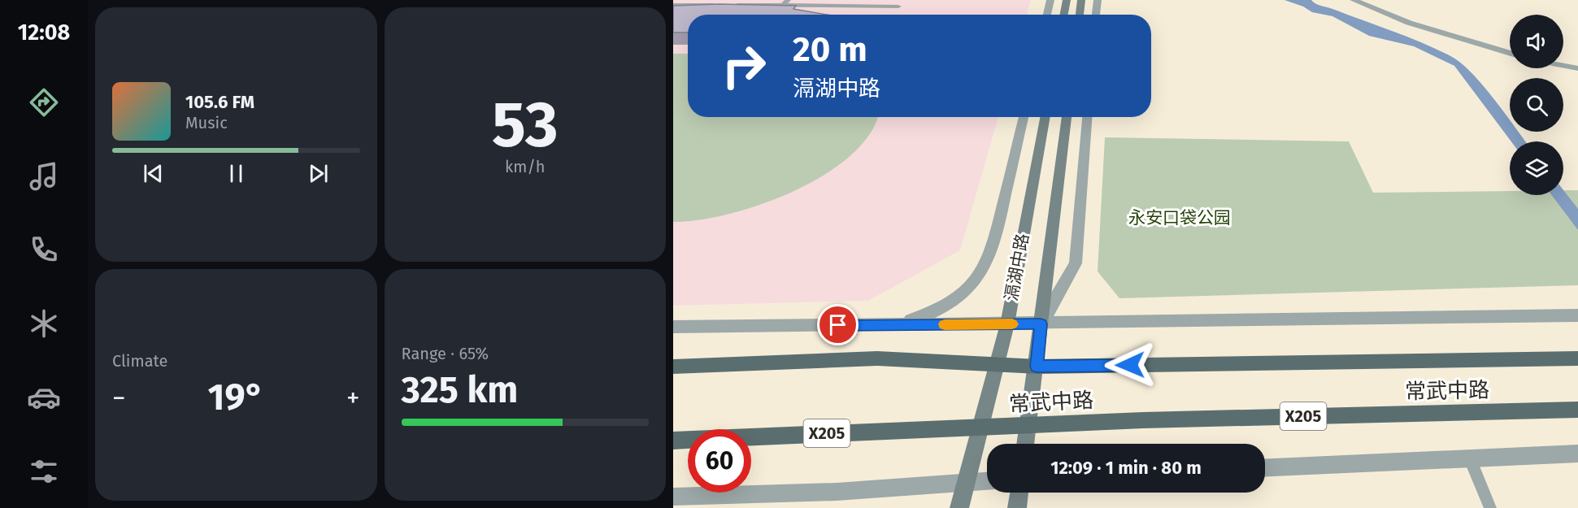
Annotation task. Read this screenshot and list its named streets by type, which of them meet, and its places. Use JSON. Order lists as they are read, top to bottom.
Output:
{
  "streets": {
    "main road": ["滆湖中路", "常武中路", "X205"]
  },
  "crossings": [
    ["滆湖中路", "常武中路"]
  ],
  "parks": ["永安口袋公园"],
  "page": {
    "tabs": "12:08",
    "tile": [
      ["53", "km/h"],
      "Climate",
      ["Range · 65%", "325 km"]
    ],
    "turn": ["20 m", "滆湖中路"],
    "song": ["105.6 FM", "Music"],
    "heat": ["−", "19°", "+"],
    "limit": "60",
    "trip": "12:09 · 1 min · 80 m"
  }
}
